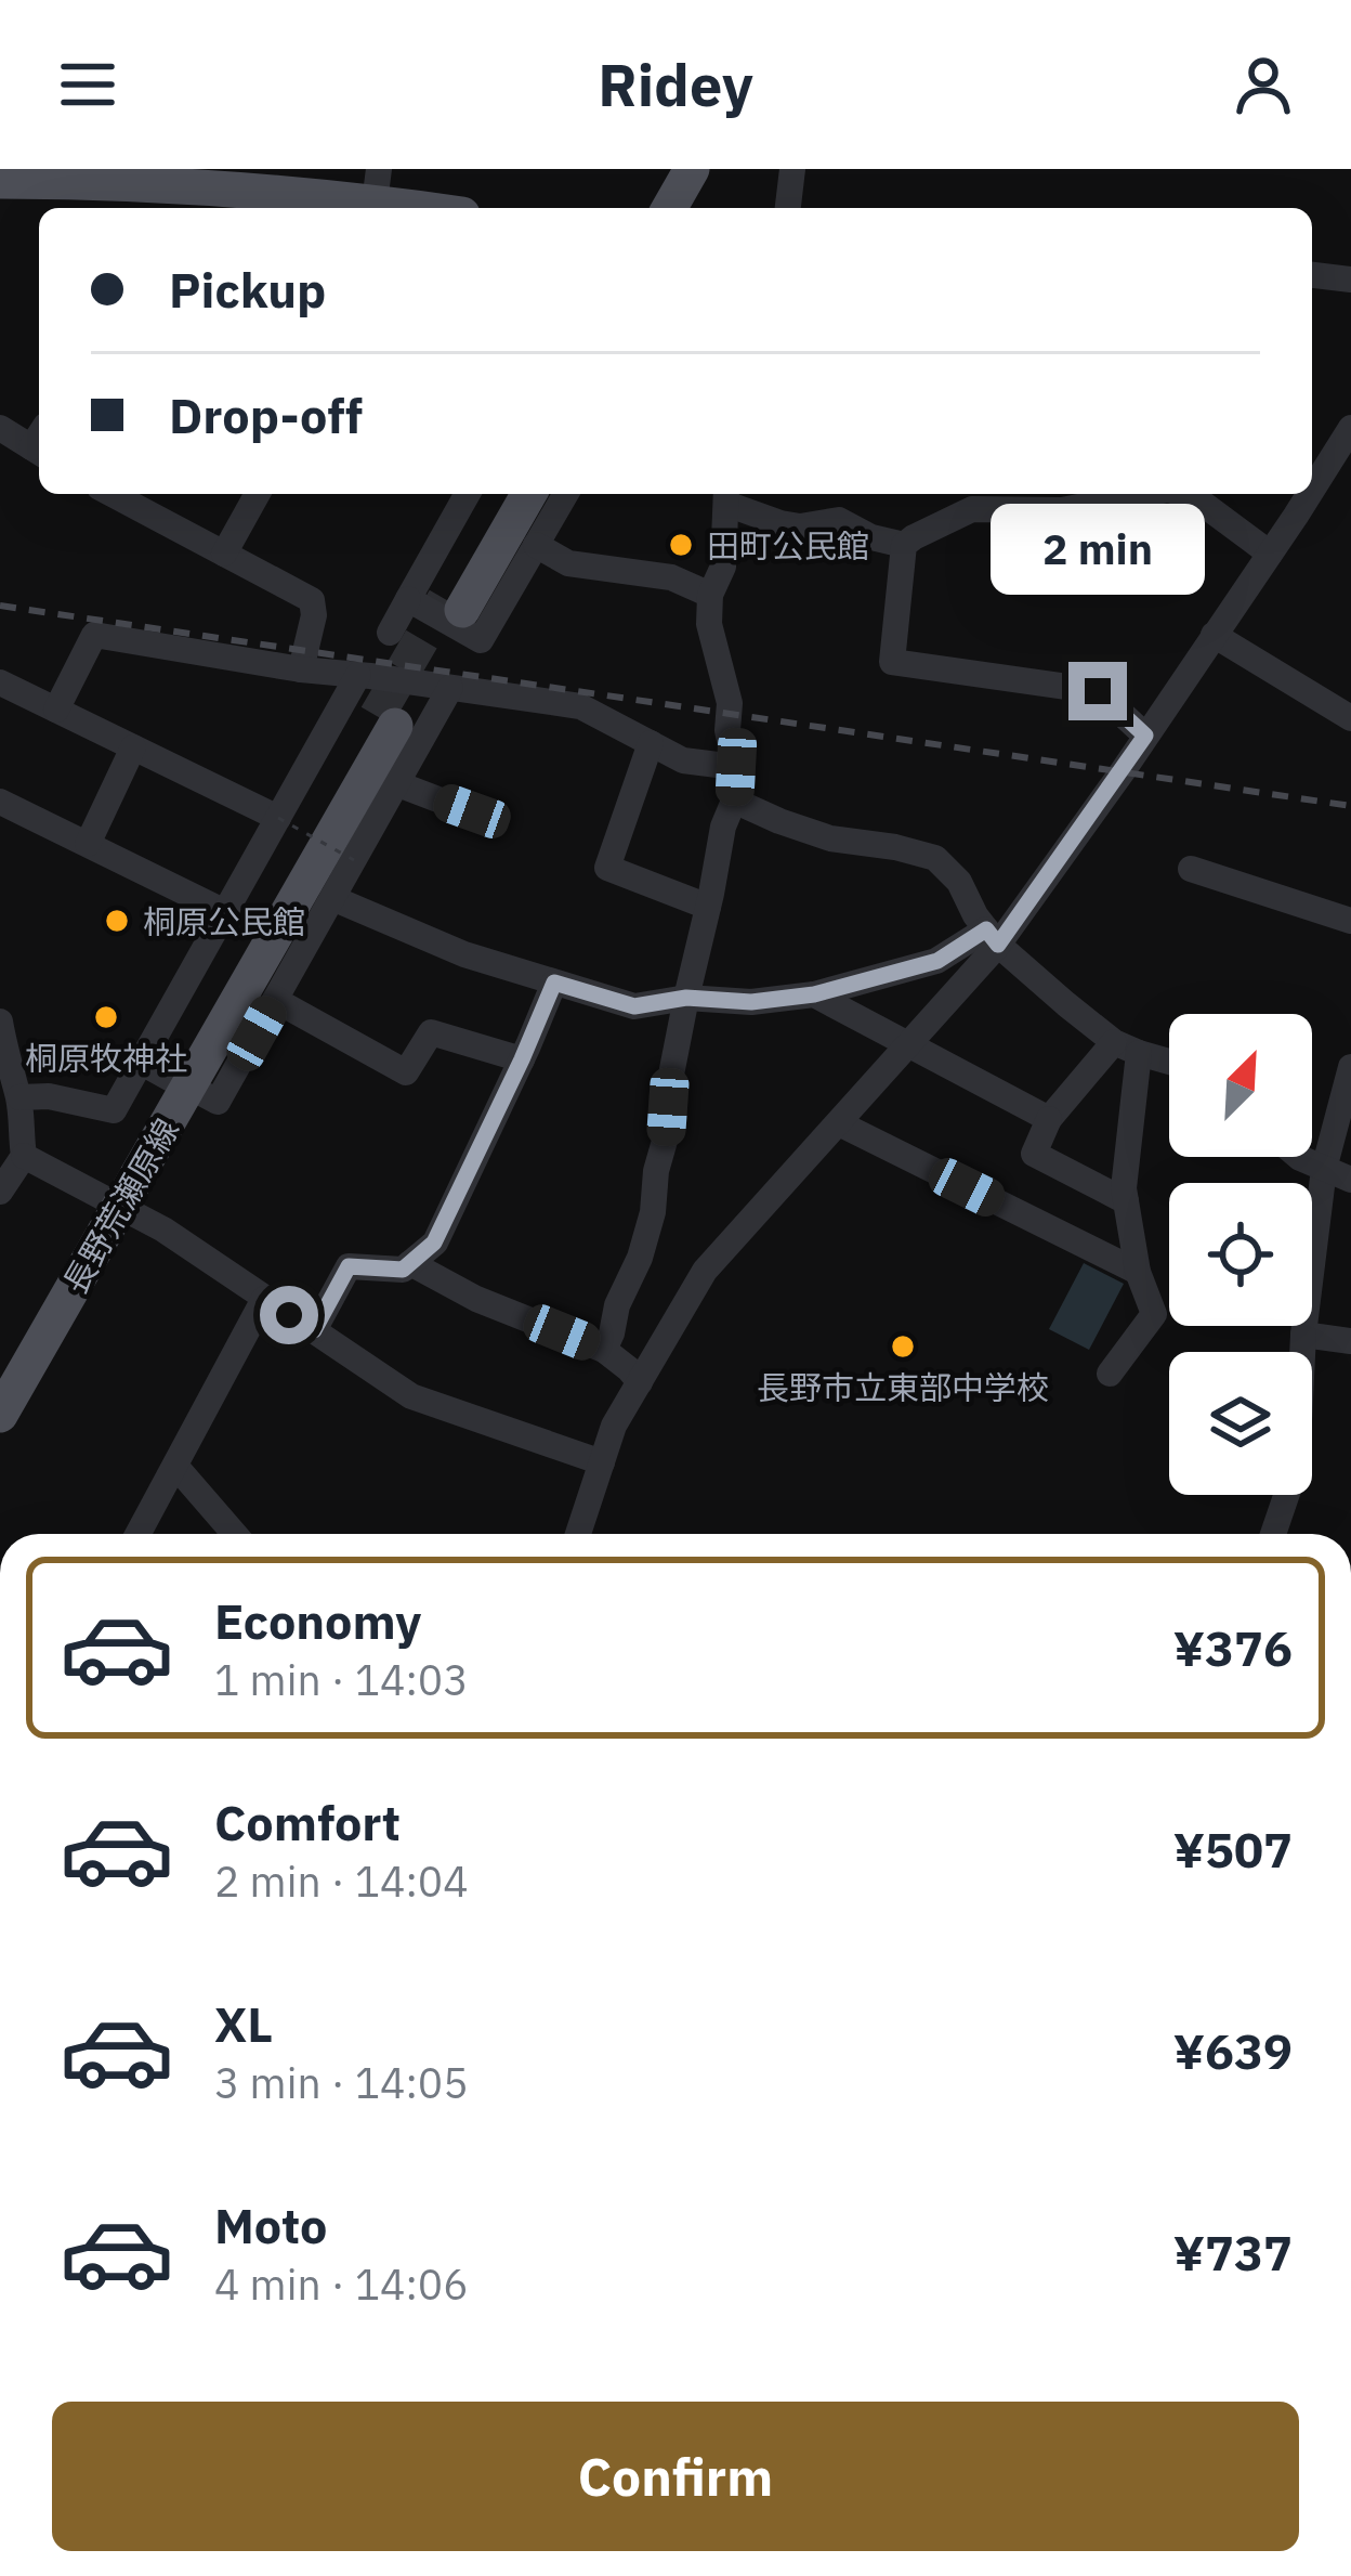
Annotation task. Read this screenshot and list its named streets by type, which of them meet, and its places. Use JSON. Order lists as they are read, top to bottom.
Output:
{
  "streets": {
    "main road": ["長野荒瀬原線"]
  },
  "places": [
    "田町公民館",
    "桐原公民館",
    "桐原牧神社",
    "長野市立東部中学校"
  ],
  "north": "top right",
  "page": {
    "header": "Ridey",
    "banner": ["Pickup", "Drop-off"],
    "bubble": "2 min",
    "list": [
      {
        "name": "Economy",
        "note": "1 min · 14:03",
        "value": "¥376"
      },
      {
        "name": "Comfort",
        "note": "2 min · 14:04",
        "value": "¥507"
      },
      {
        "name": "XL",
        "note": "3 min · 14:05",
        "value": "¥639"
      },
      {
        "name": "Moto",
        "note": "4 min · 14:06",
        "value": "¥737"
      }
    ],
    "buttons": "Confirm"
  }
}
